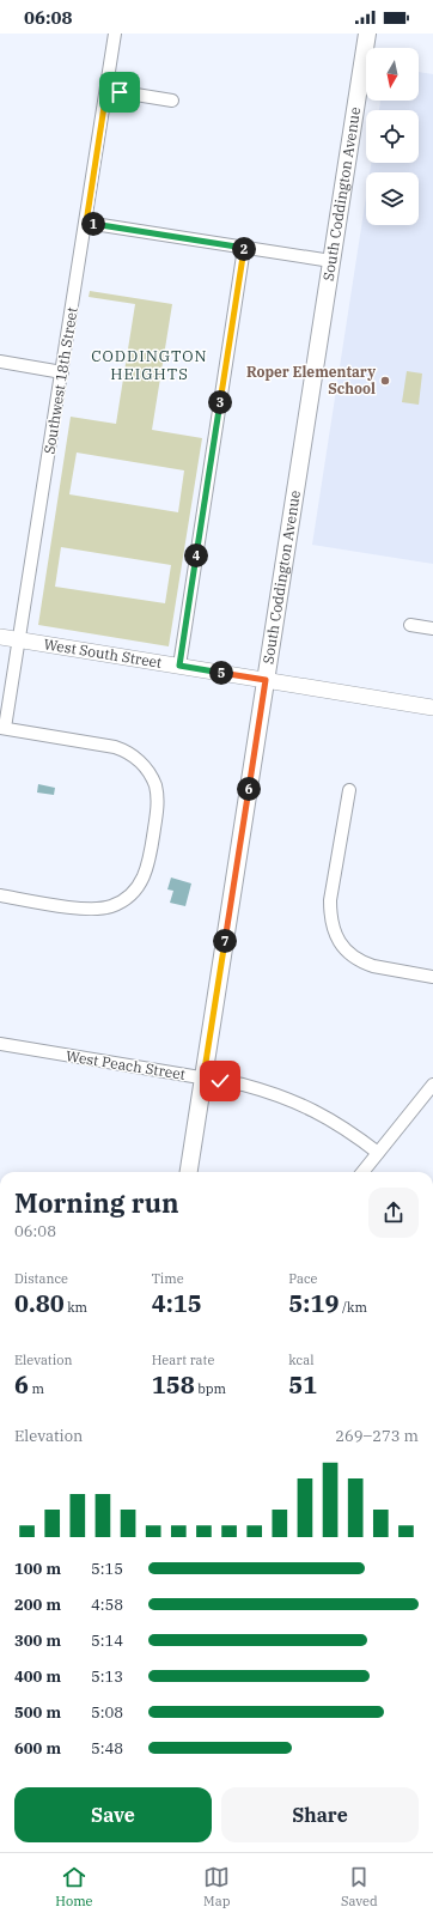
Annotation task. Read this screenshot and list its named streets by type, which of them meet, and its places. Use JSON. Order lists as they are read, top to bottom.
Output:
{
  "streets": {
    "main road": ["South Coddington Avenue"],
    "street": ["Southwest 18th Street", "West South Street", "West Peach Street"]
  },
  "crossings": [
    ["South Coddington Avenue", "West South Street"],
    ["South Coddington Avenue", "West Peach Street"],
    ["Southwest 18th Street", "West South Street"]
  ],
  "districts": ["CODDINGTON HEIGHTS"],
  "places": ["Roper Elementary School"],
  "north": "bottom",
  "page": {
    "status": "06:08",
    "pins": [
      "1",
      "2",
      "3",
      "4",
      "5",
      "6",
      "7"
    ],
    "heading": ["Morning run", "06:08"],
    "stats": [
      ["Distance", "0.80 km"],
      ["Time", "4:15"],
      ["Pace", "5:19 /km"],
      ["Elevation", "6 m"],
      ["Heart rate", "158 bpm"],
      ["kcal", "51"]
    ],
    "chart": ["Elevation", "269–273 m"],
    "list": [
      {
        "name": "100 m",
        "note": "5:15"
      },
      {
        "name": "200 m",
        "note": "4:58"
      },
      {
        "name": "300 m",
        "note": "5:14"
      },
      {
        "name": "400 m",
        "note": "5:13"
      },
      {
        "name": "500 m",
        "note": "5:08"
      },
      {
        "name": "600 m",
        "note": "5:48"
      }
    ],
    "buttons": ["Save", "Share"],
    "tabs": ["Home", "Map", "Saved"]
  }
}
